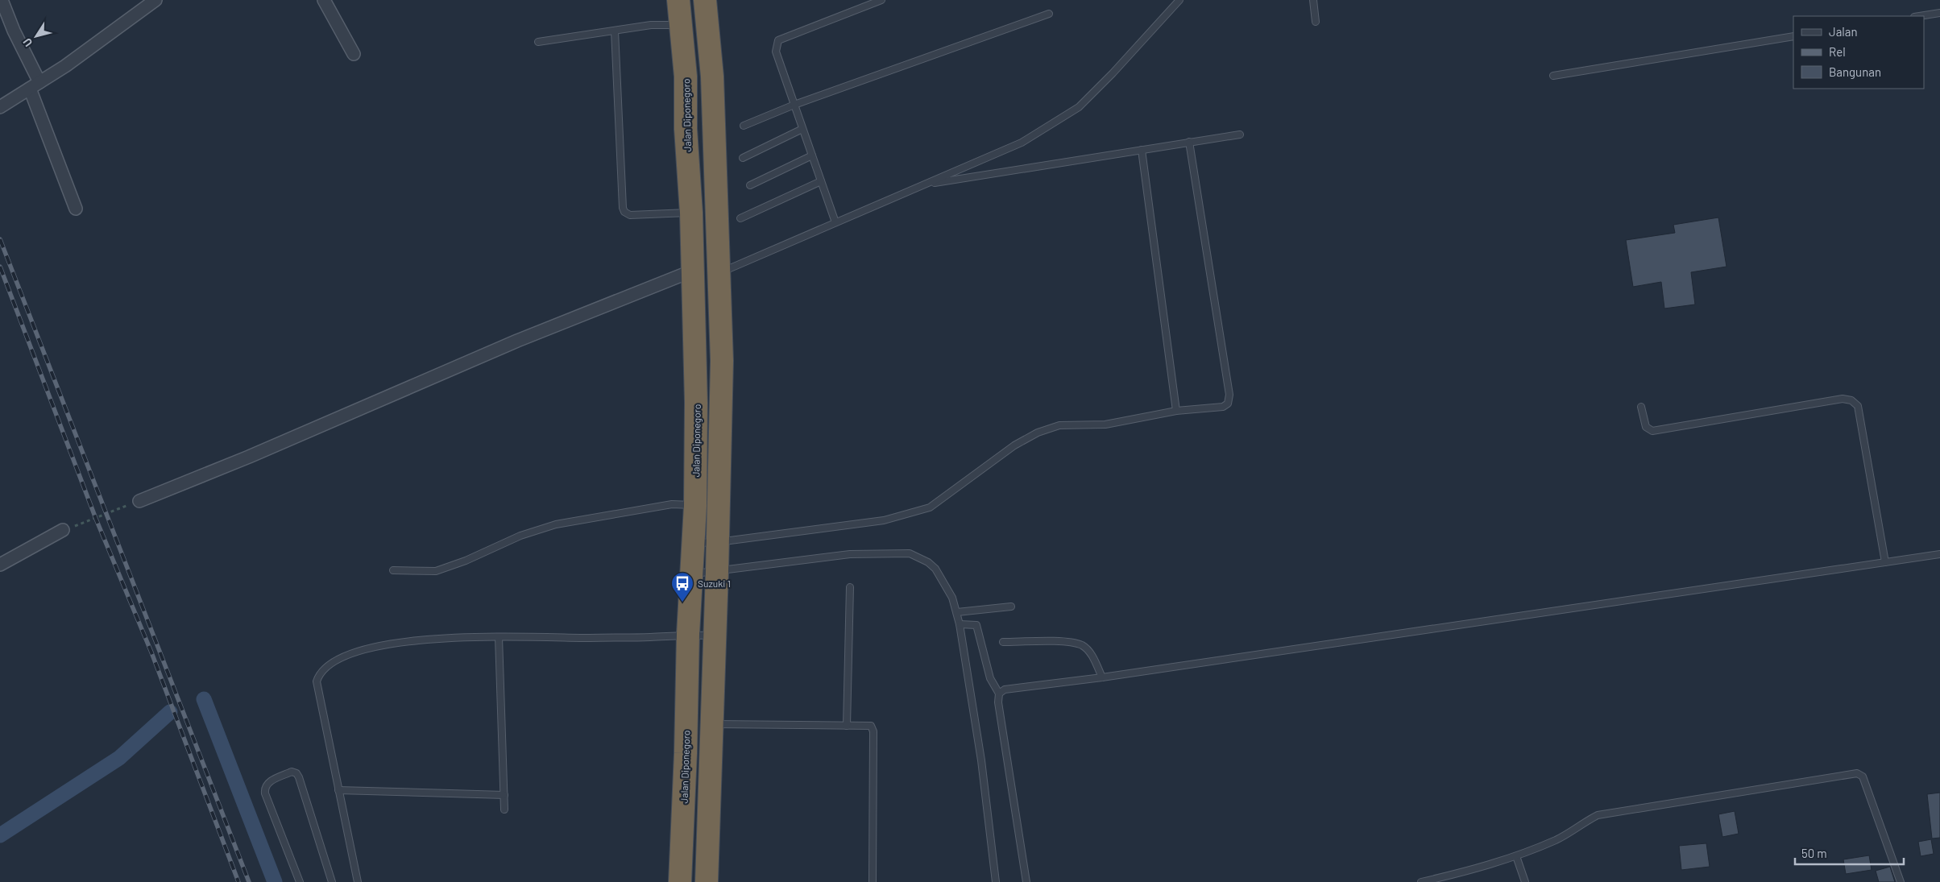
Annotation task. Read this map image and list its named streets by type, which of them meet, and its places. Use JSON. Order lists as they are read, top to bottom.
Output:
{
  "streets": {
    "highway": ["Jalan Diponegoro"]
  },
  "places": {
    "bus stop": ["Suzuki 1"]
  },
  "legend": ["Jalan", "Rel", "Bangunan"],
  "scale_bar": "50 m",
  "north": "bottom left"
}
